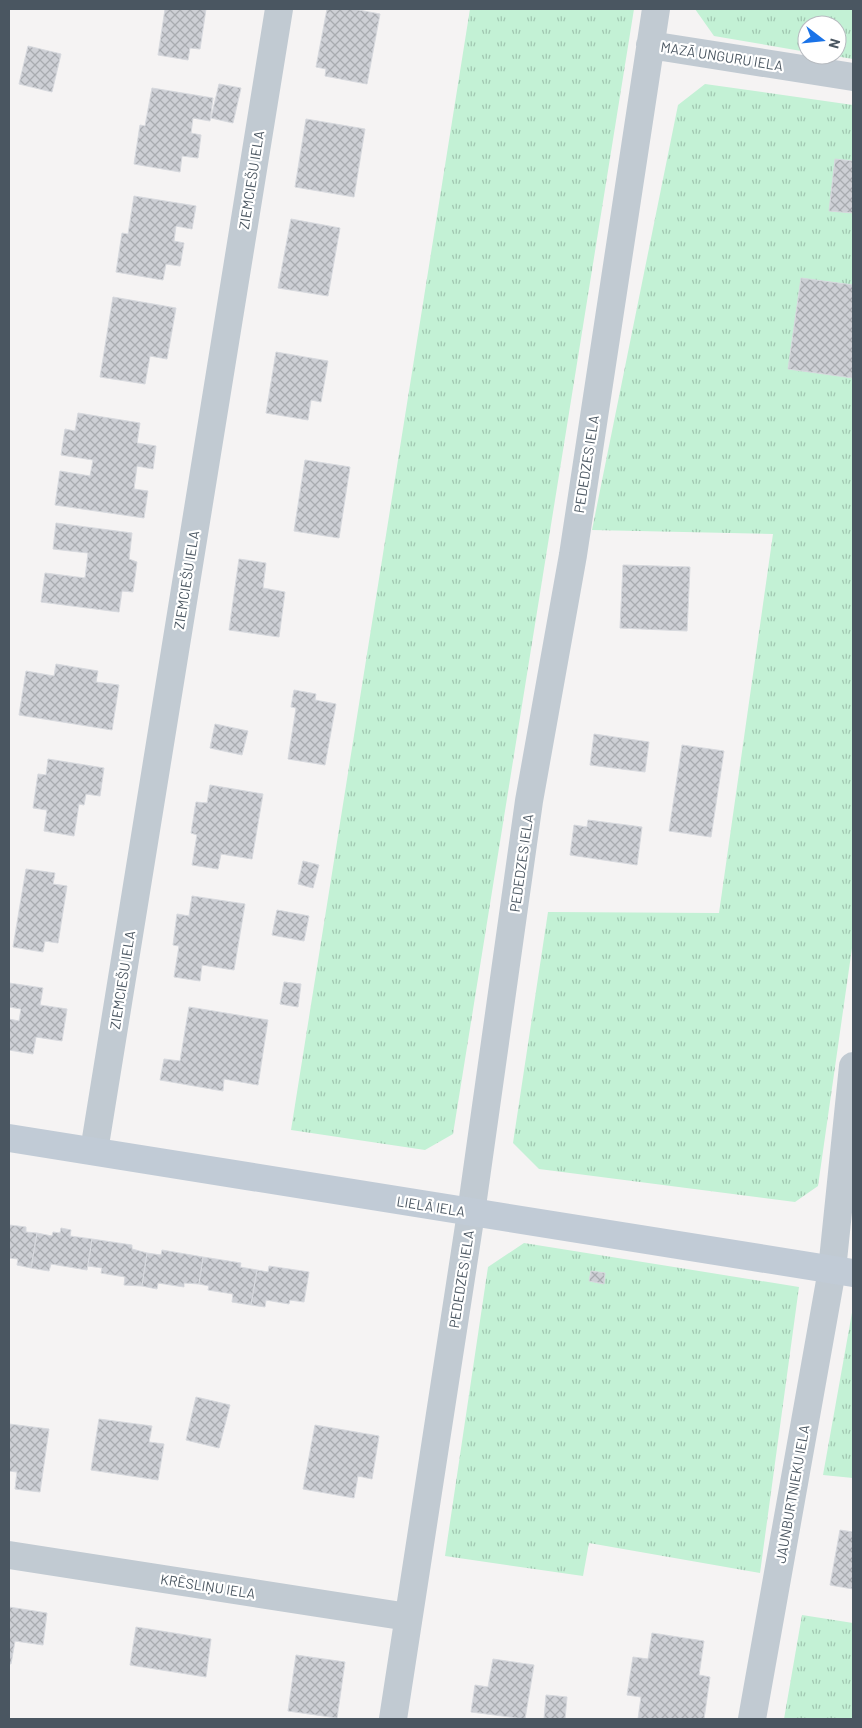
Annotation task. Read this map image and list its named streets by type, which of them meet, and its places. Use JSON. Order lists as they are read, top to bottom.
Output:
{
  "streets": {
    "street": [
      "MAZĀ UNGURU IELA",
      "ZIEMCIEŠU IELA",
      "PEDEDZES IELA",
      "LIELĀ IELA",
      "JAUNBURTNIEKU IELA",
      "KRĒSLIŅU IELA"
    ]
  },
  "crossings": [
    ["MAZĀ UNGURU IELA", "PEDEDZES IELA"],
    ["ZIEMCIEŠU IELA", "LIELĀ IELA"],
    ["PEDEDZES IELA", "LIELĀ IELA"],
    ["PEDEDZES IELA", "KRĒSLIŅU IELA"],
    ["LIELĀ IELA", "JAUNBURTNIEKU IELA"]
  ],
  "north": "right"
}
